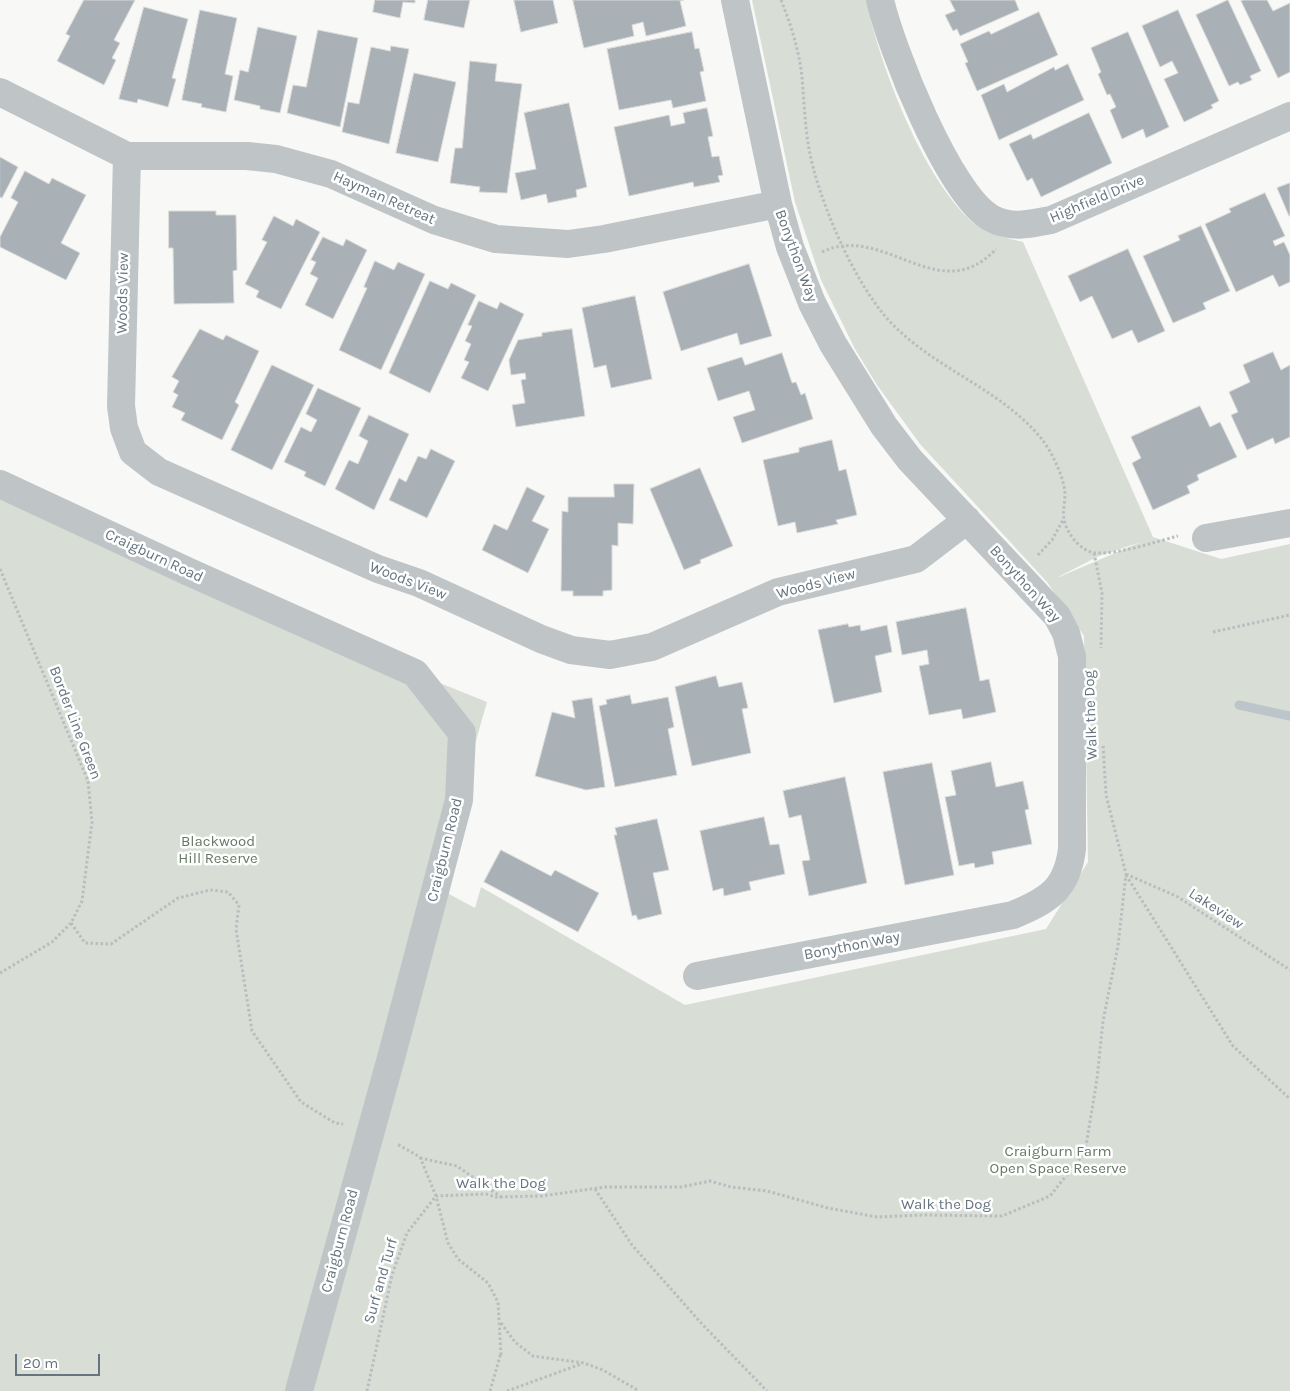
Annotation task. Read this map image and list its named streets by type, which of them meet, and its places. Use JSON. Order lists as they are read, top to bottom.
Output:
{
  "streets": {
    "street": [
      "Hayman Retreat",
      "Highfield Drive",
      "Bonython Way",
      "Woods View",
      "Craigburn Road"
    ],
    "path": [
      "Walk the Dog",
      "Border Line Green",
      "Lakeview",
      "Surf and Turf"
    ]
  },
  "crossings": [
    ["Hayman Retreat", "Bonython Way"],
    ["Hayman Retreat", "Woods View"],
    ["Bonython Way", "Woods View"],
    ["Walk the Dog", "Lakeview"],
    ["Walk the Dog", "Surf and Turf"]
  ],
  "parks": ["Blackwood Hill Reserve", "Craigburn Farm Open Space Reserve"],
  "scale_bar": "20 m"
}
